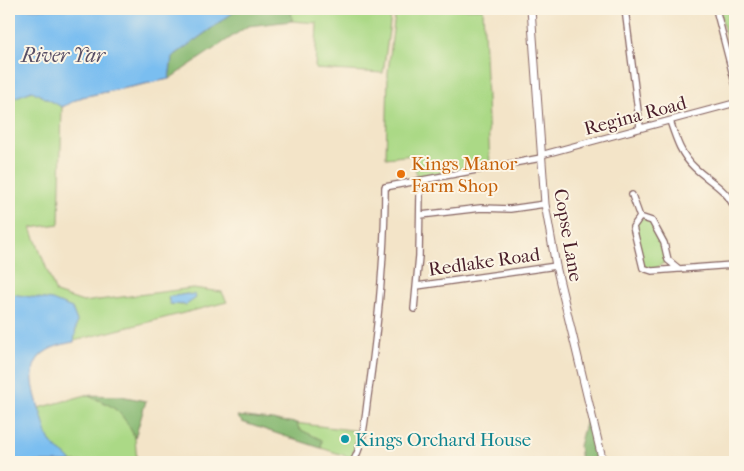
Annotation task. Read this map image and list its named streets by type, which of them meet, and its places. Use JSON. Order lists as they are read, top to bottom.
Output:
{
  "streets": {
    "street": ["Regina Road", "Copse Lane", "Redlake Road"]
  },
  "crossings": [
    ["Regina Road", "Copse Lane"],
    ["Copse Lane", "Redlake Road"]
  ],
  "water": ["River Yar"],
  "places": ["Kings Manor Farm Shop", "Kings Orchard House"]
}
